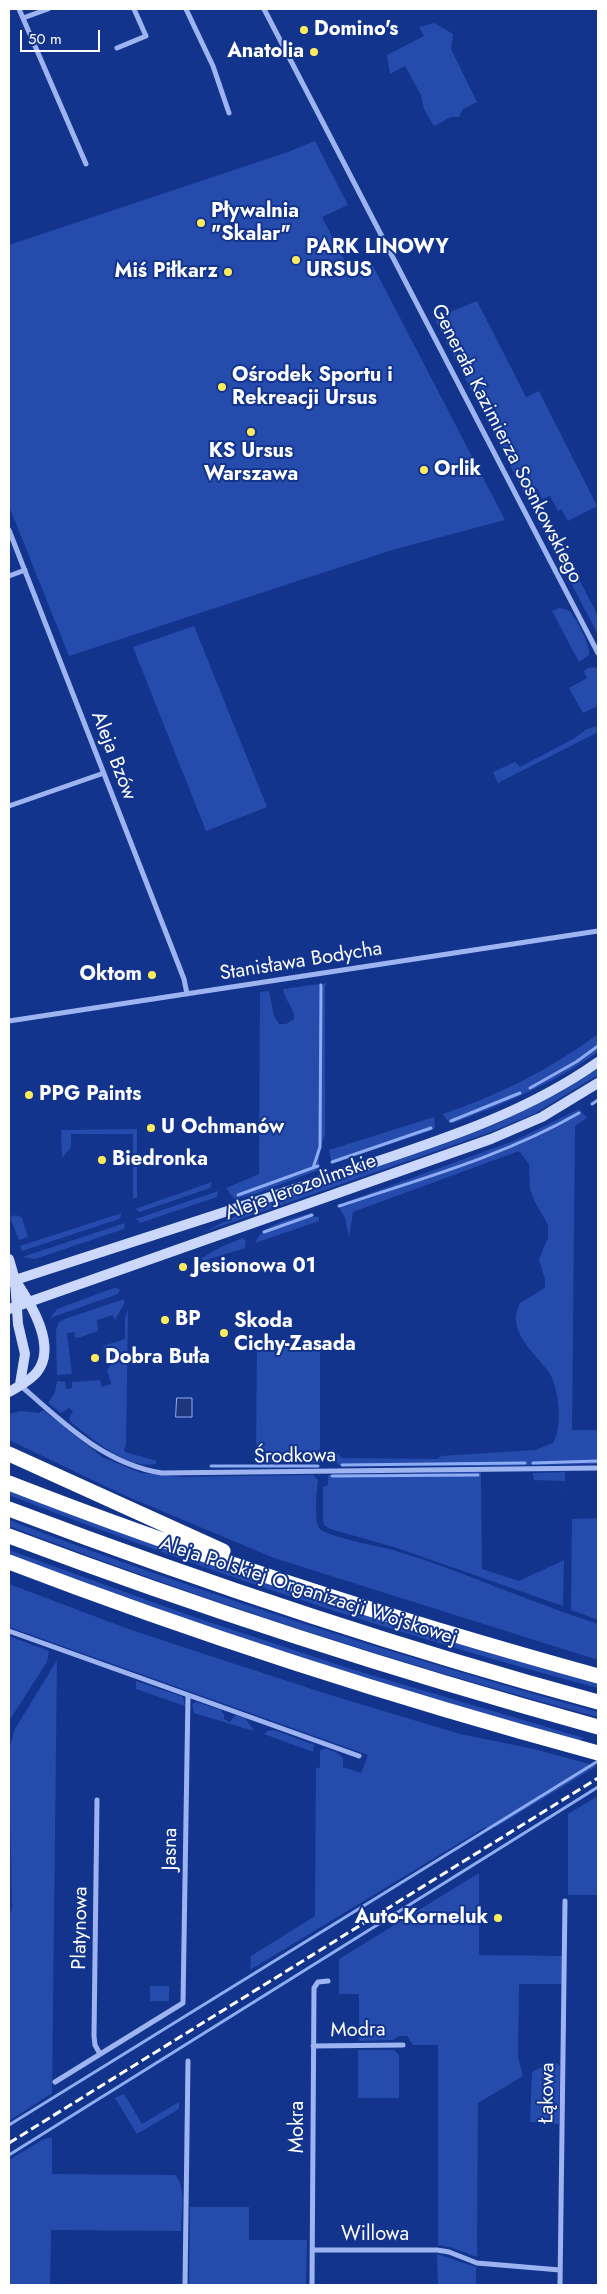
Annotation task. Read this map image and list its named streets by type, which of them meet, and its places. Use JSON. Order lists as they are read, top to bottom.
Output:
{
  "streets": {
    "highway": ["Aleja Polskiej Organizacji Wojskowej"],
    "main road": ["Aleje Jerozolimskie"],
    "street": [
      "Generała Kazimierza Sosnkowskiego",
      "Aleja Bzów",
      "Stanisława Bodycha",
      "Środkowa",
      "Jasna",
      "Platynowa",
      "Modra",
      "Łąkowa",
      "Mokra",
      "Willowa"
    ]
  },
  "crossings": [
    ["Aleja Bzów", "Stanisława Bodycha"],
    ["Jasna", "Platynowa"],
    ["Modra", "Mokra"],
    ["Łąkowa", "Willowa"],
    ["Mokra", "Willowa"]
  ],
  "places": [
    "Domino's",
    "Anatolia",
    "Pływalnia \"Skalar\"",
    "PARK LINOWY URSUS",
    "Miś Piłkarz",
    "Ośrodek Sportu i Rekreacji Ursus",
    "KS Ursus Warszawa",
    "Orlik",
    "Oktom",
    "PPG Paints",
    "U Ochmanów",
    "Biedronka",
    "Jesionowa 01",
    "BP",
    "Skoda Cichy-Zasada",
    "Dobra Buła",
    "Auto-Korneluk"
  ],
  "scale_bar": "50 m"
}
